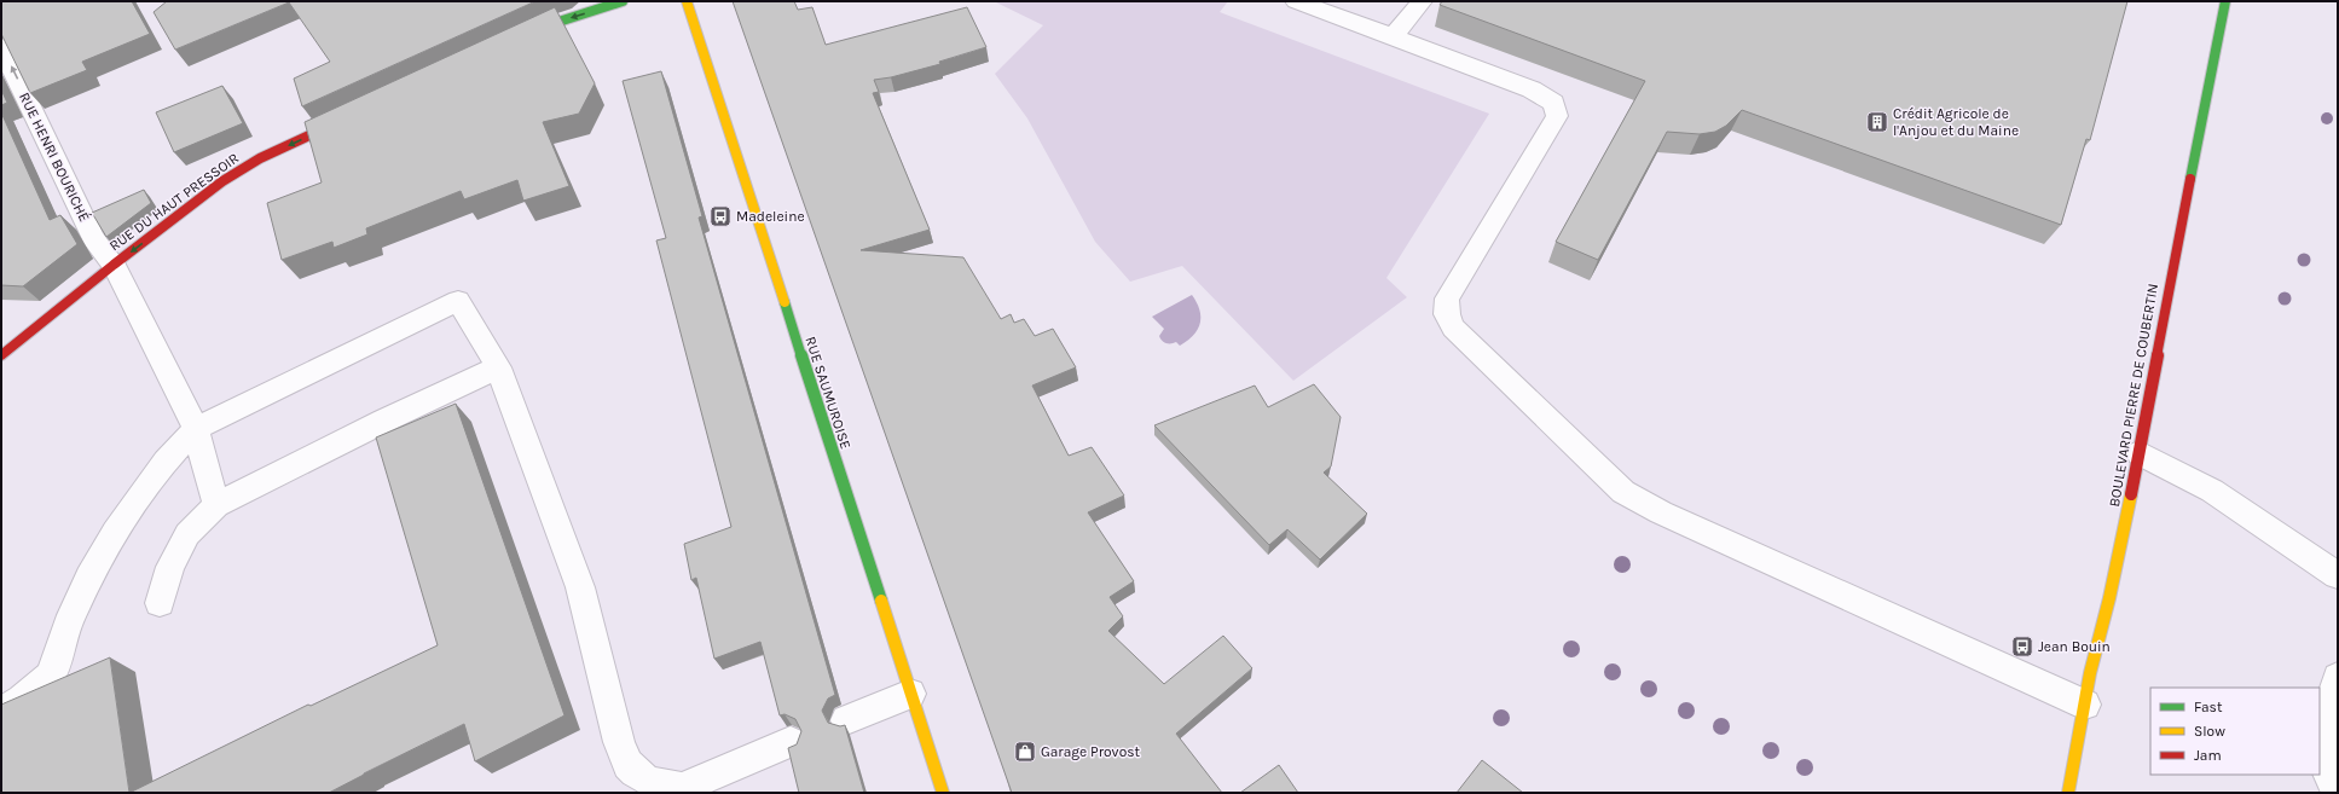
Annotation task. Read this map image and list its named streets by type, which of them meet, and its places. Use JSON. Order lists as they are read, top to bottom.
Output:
{
  "streets": {
    "street": [
      "RUE HENRI BOURICHÉ",
      "RUE DU HAUT PRESSOIR",
      "RUE SAUMUROISE",
      "BOULEVARD PIERRE DE COUBERTIN"
    ]
  },
  "crossings": [
    ["RUE HENRI BOURICHÉ", "RUE DU HAUT PRESSOIR"]
  ],
  "one_way": ["RUE HENRI BOURICHÉ", "RUE DU HAUT PRESSOIR"],
  "places": {
    "building": ["Crédit Agricole de l'Anjou et du Maine"],
    "bus stop": ["Madeleine", "Jean Bouin"],
    "shop": ["Garage Provost"]
  },
  "legend": ["Fast", "Slow", "Jam"]
}
